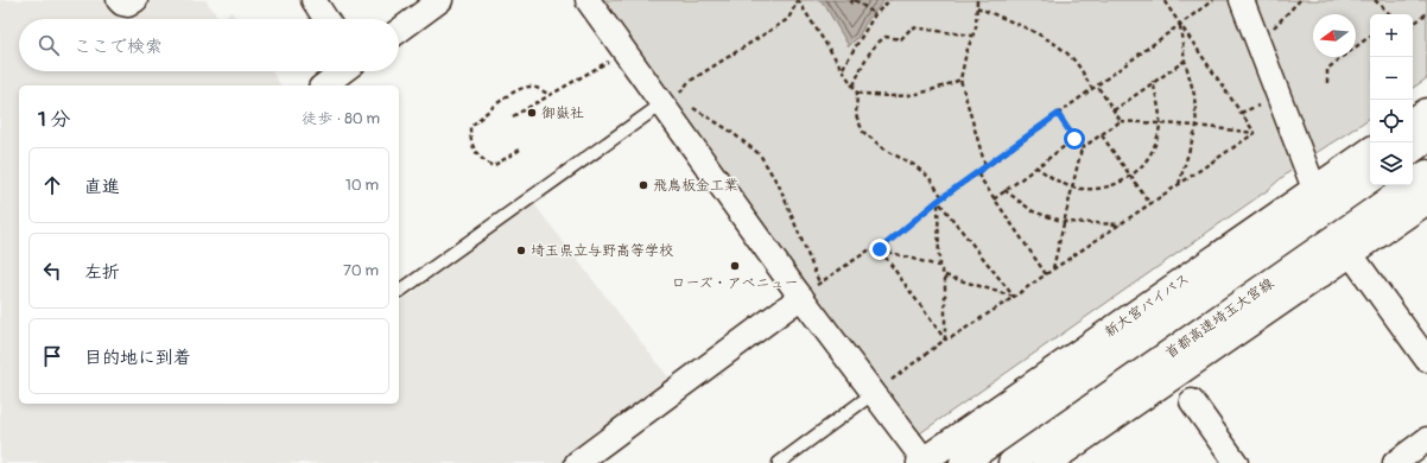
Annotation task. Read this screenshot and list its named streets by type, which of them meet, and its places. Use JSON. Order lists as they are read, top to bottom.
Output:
{
  "streets": {
    "highway": ["新大宮バイパス", "首都高速埼玉大宮線"]
  },
  "places": [
    "御嶽社",
    "飛鳥板金工業",
    "埼玉県立与野高等学校",
    "ローズ・アベニュー"
  ],
  "north": "left",
  "page": {
    "map_buttons": ["+", "−"],
    "search": "ここで検索",
    "heading": ["1 分", "徒歩 · 80 m"],
    "list": [
      ["直進", "10 m"],
      ["左折", "70 m"],
      "目的地に到着"
    ]
  }
}
